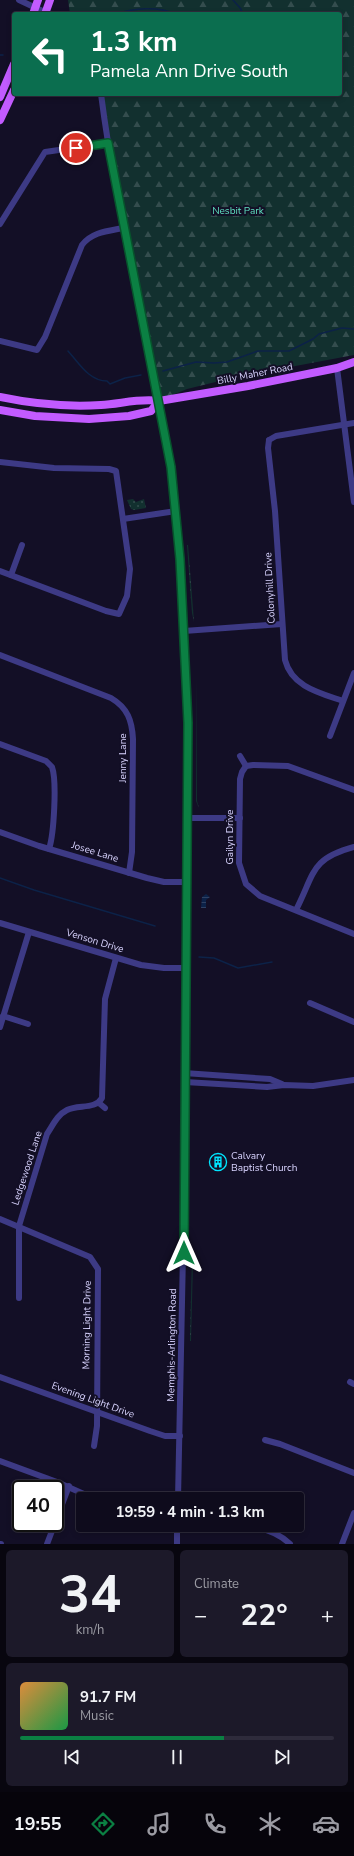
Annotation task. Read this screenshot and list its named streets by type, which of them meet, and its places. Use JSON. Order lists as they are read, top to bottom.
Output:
{
  "streets": {
    "main road": ["Billy Maher Road"],
    "street": [
      "Colonyhill Drive",
      "Jenny Lane",
      "Gailyn Drive",
      "Josee Lane",
      "Venson Drive",
      "Ledgewood Lane",
      "Morning Light Drive",
      "Memphis-Arlington Road",
      "Evening Light Drive"
    ]
  },
  "crossings": [
    ["Billy Maher Road", "Memphis-Arlington Road"],
    ["Jenny Lane", "Josee Lane"],
    ["Josee Lane", "Memphis-Arlington Road"],
    ["Venson Drive", "Memphis-Arlington Road"],
    ["Ledgewood Lane", "Morning Light Drive"],
    ["Morning Light Drive", "Evening Light Drive"],
    ["Memphis-Arlington Road", "Evening Light Drive"]
  ],
  "parks": ["Nesbit Park"],
  "places": {
    "building": ["Calvary Baptist Church"]
  },
  "page": {
    "turn": ["1.3 km", "Pamela Ann Drive South"],
    "limit": "40",
    "trip": "19:59 · 4 min · 1.3 km",
    "tile": [
      ["34", "km/h"],
      "Climate"
    ],
    "heat": ["−", "22°", "+"],
    "song": ["91.7 FM", "Music"],
    "tabs": "19:55"
  }
}
